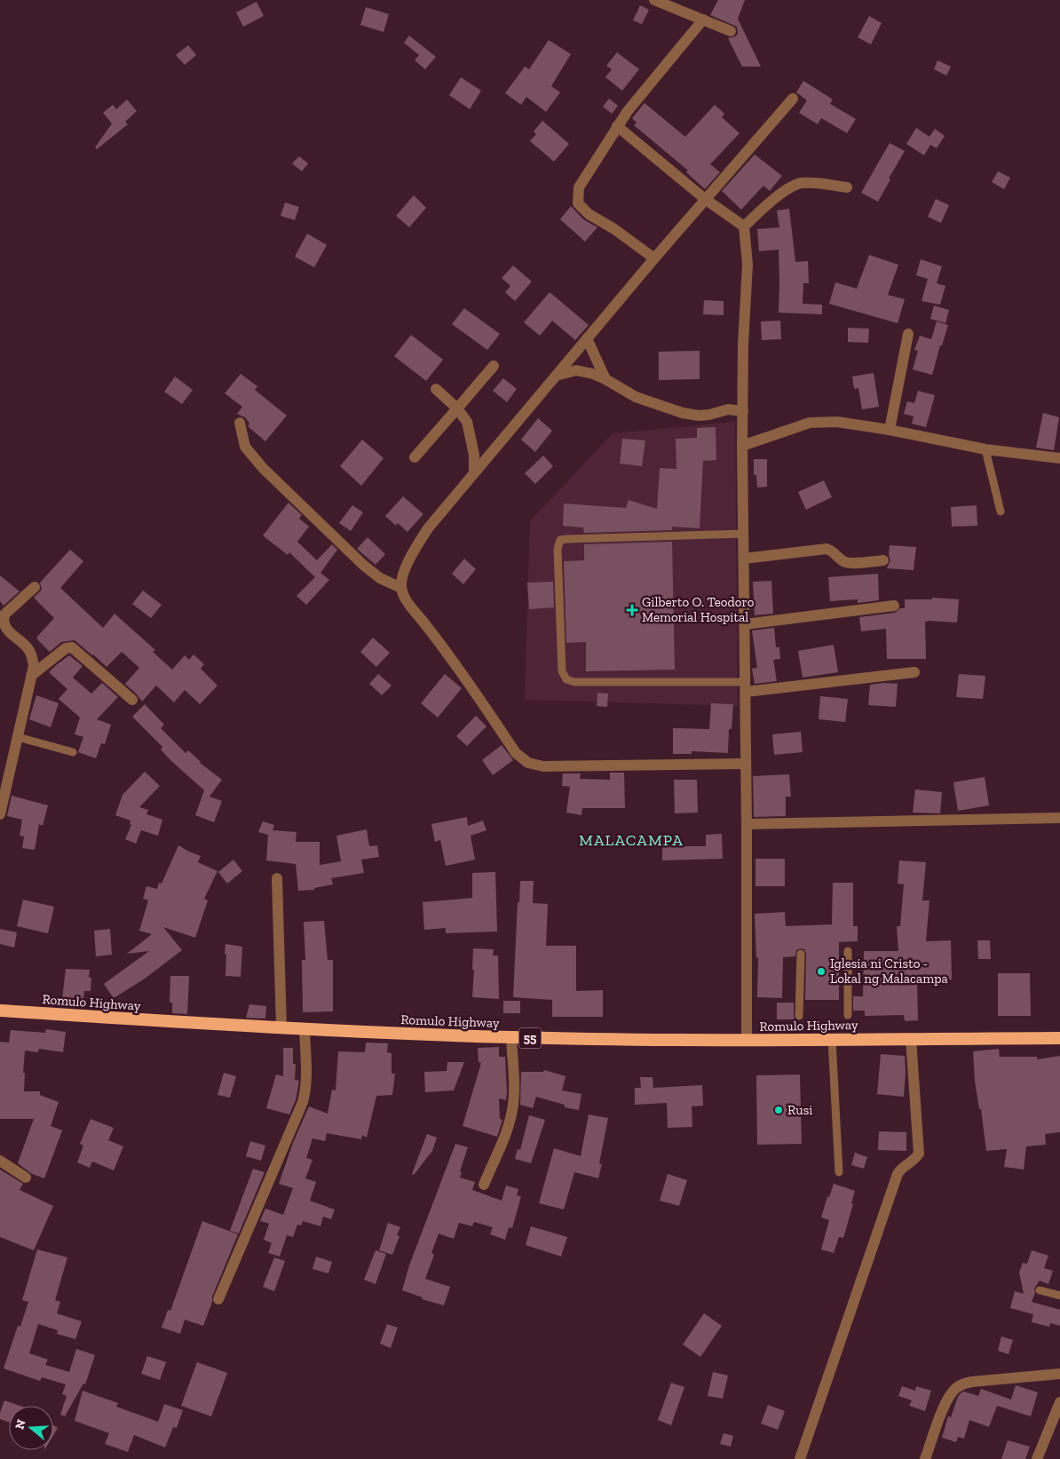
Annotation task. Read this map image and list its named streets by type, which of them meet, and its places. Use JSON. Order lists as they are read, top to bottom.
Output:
{
  "streets": {
    "highway": ["Romulo Highway", "55"]
  },
  "districts": ["MALACAMPA"],
  "places": {
    "health": ["Gilberto O. Teodoro Memorial Hospital"],
    "other": ["Iglesia ni Cristo - Lokal ng Malacampa", "Rusi"]
  },
  "north": "left"
}
